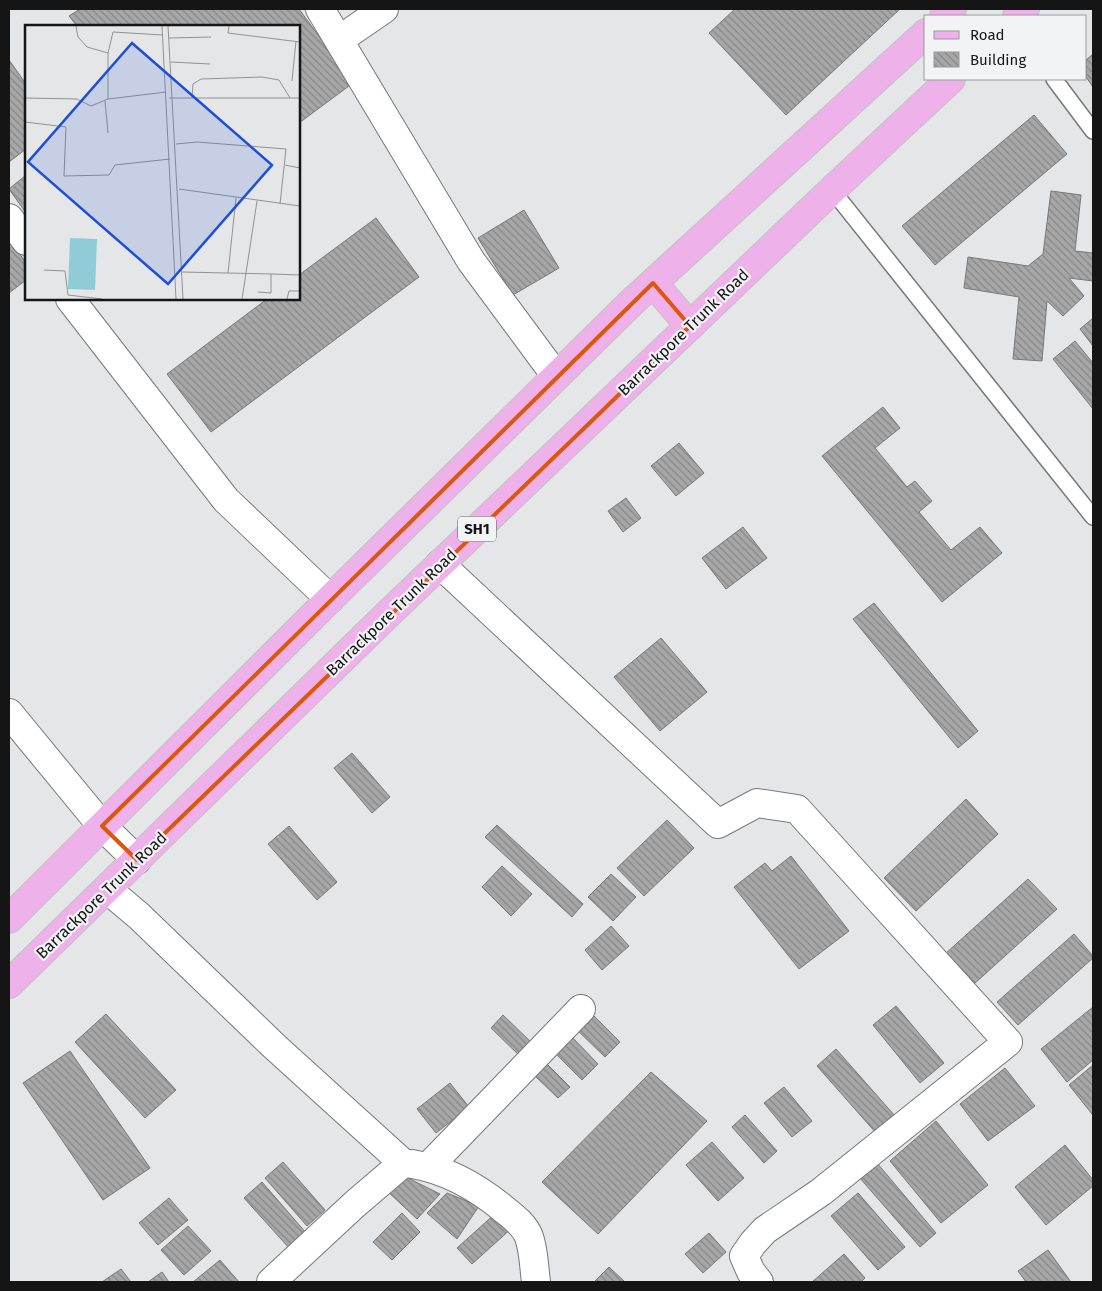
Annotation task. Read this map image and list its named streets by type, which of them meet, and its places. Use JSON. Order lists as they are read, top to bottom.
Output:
{
  "streets": {
    "main road": ["Barrackpore Trunk Road", "SH1"]
  },
  "legend": ["Road", "Building"]
}
